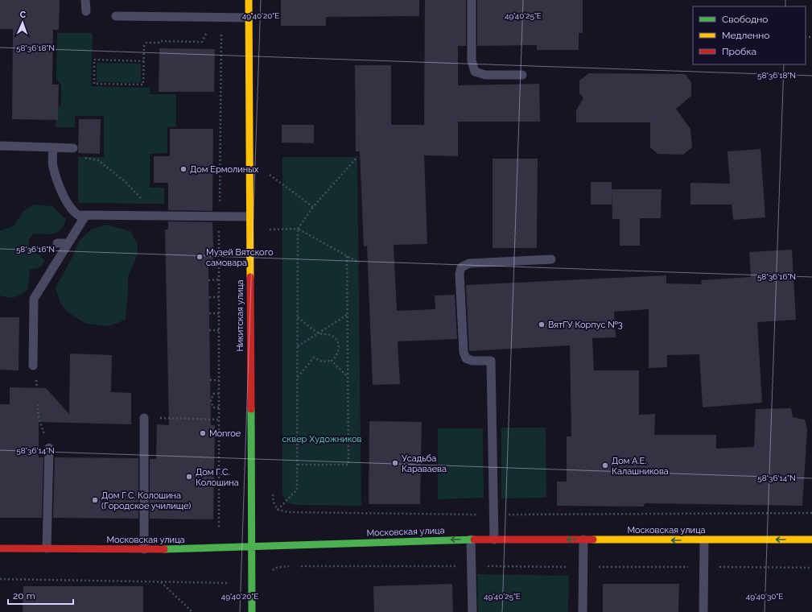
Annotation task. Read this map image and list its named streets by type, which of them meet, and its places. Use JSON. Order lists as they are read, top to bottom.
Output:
{
  "streets": {
    "street": ["Никитская улица", "Московская улица"]
  },
  "crossings": [
    ["Никитская улица", "Московская улица"]
  ],
  "one_way": ["Московская улица"],
  "parks": ["сквер Художников"],
  "places": [
    "Дом Ермолиных",
    "Музей Вятского самовара",
    "ВятГУ Корпус №3",
    "Monroe",
    "Усадьба Караваева",
    "Дом А.Е. Калашникова",
    "Дом Г.С. Колошина",
    "Дом Г.С. Колошина (Городское училище)"
  ],
  "legend": ["Свободно", "Медленно", "Пробка"],
  "scale_bar": "20 m",
  "north": "top",
  "coordinates": [
    "49°40'20\"E",
    "49°40'25\"E",
    "58°36'18\"N",
    "58°36'16\"N",
    "58°36'14\"N",
    "49°40'30\"E"
  ]
}
